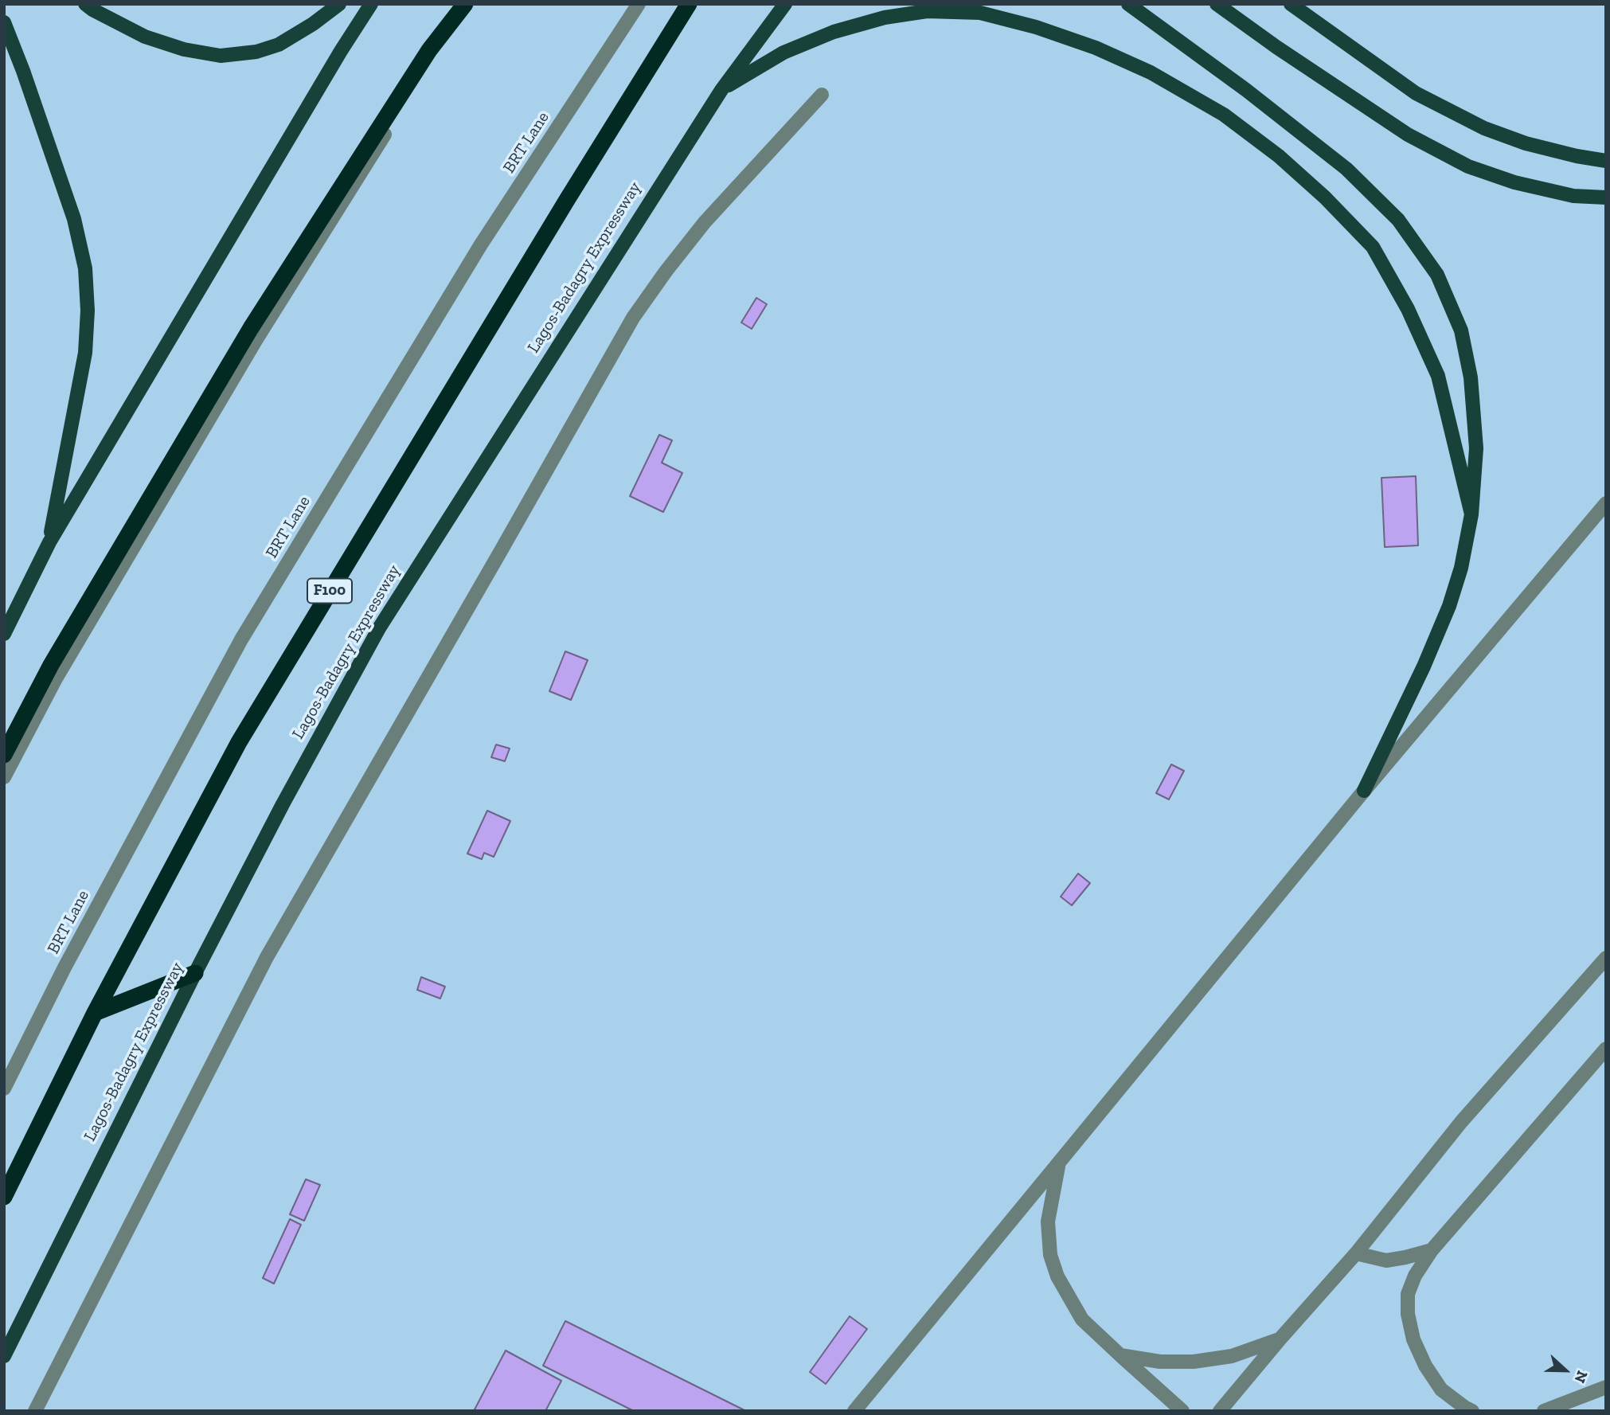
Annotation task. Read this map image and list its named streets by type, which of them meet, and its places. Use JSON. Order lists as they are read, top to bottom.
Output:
{
  "streets": {
    "highway": ["F100"],
    "main road": ["Lagos-Badagry Expressway"],
    "street": ["BRT Lane"]
  },
  "north": "right"
}
